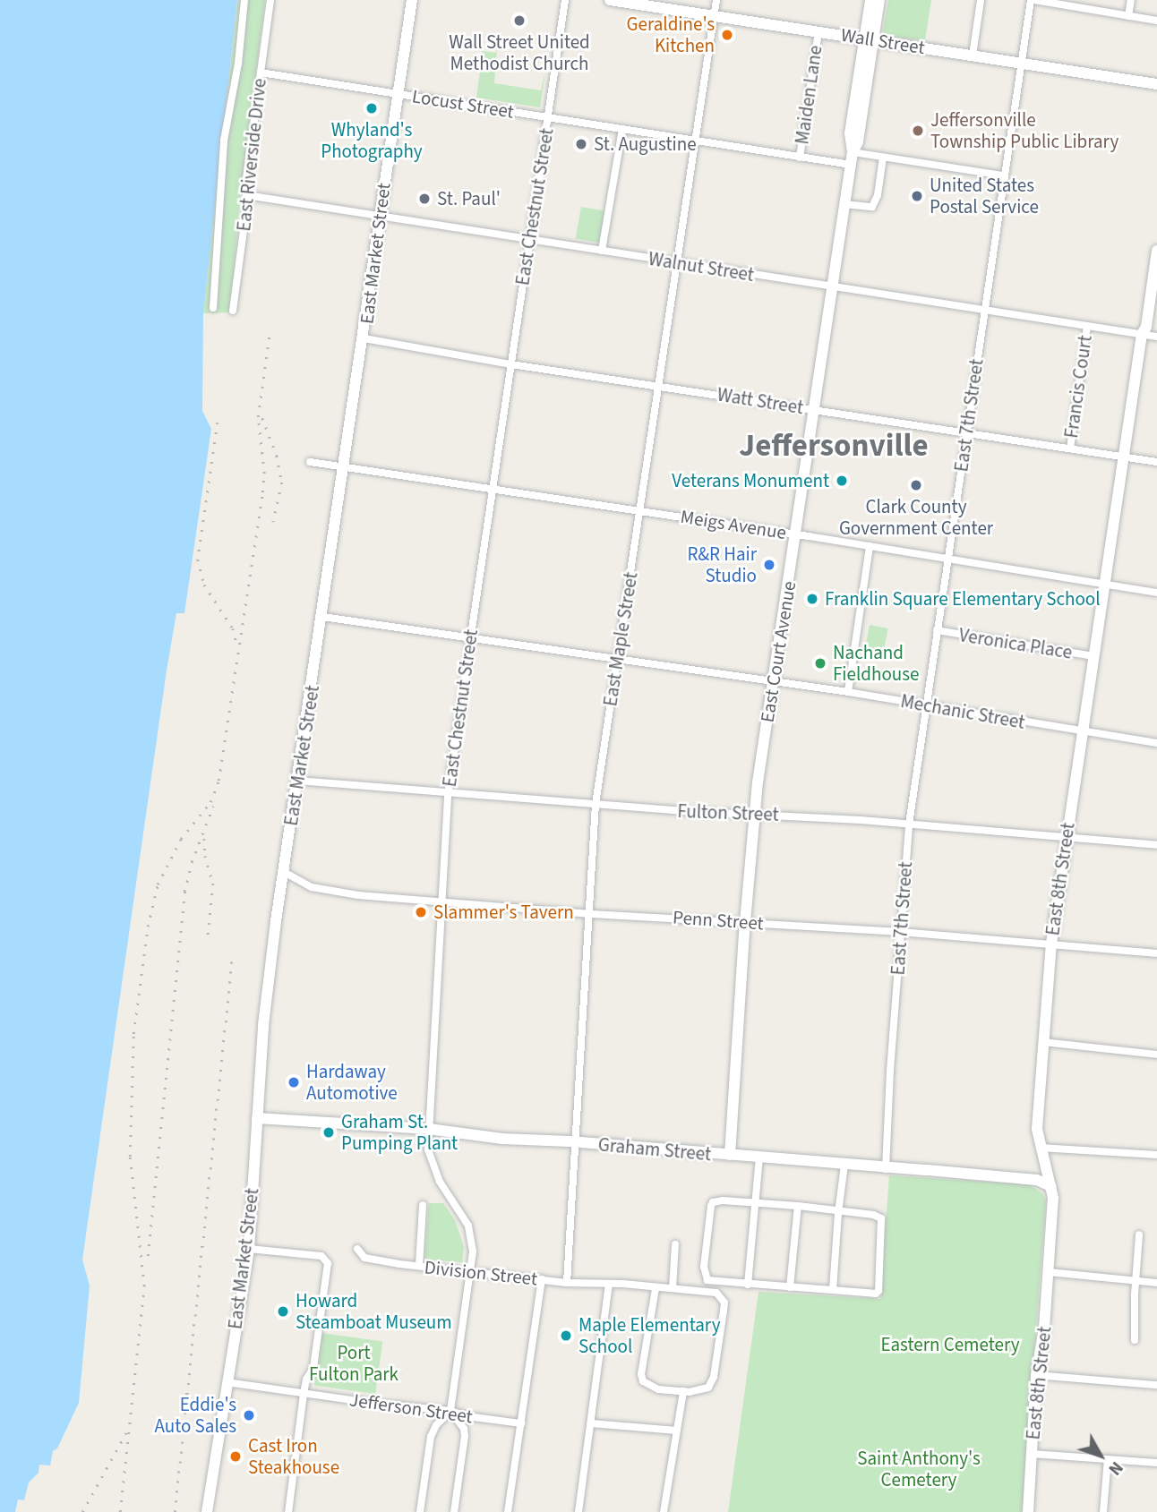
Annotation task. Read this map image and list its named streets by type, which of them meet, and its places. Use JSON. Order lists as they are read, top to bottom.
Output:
{
  "streets": {
    "main road": [
      "Wall Street",
      "East Market Street",
      "East Court Avenue",
      "East 8th Street",
      "Graham Street"
    ],
    "street": [
      "Maiden Lane",
      "Locust Street",
      "East Riverside Drive",
      "East Chestnut Street",
      "Walnut Street",
      "Francis Court",
      "Watt Street",
      "East 7th Street",
      "Meigs Avenue",
      "East Maple Street",
      "Veronica Place",
      "Mechanic Street",
      "Fulton Street",
      "Penn Street",
      "Division Street",
      "Jefferson Street"
    ]
  },
  "crossings": [
    ["Wall Street", "Maiden Lane"],
    ["Wall Street", "East 7th Street"],
    ["Wall Street", "East Maple Street"],
    ["Wall Street", "East Court Avenue"],
    ["Maiden Lane", "Locust Street"],
    ["Locust Street", "East Riverside Drive"],
    ["Locust Street", "East Chestnut Street"],
    ["Locust Street", "East Market Street"],
    ["Locust Street", "East Maple Street"],
    ["Locust Street", "East Court Avenue"],
    ["East Riverside Drive", "Walnut Street"],
    ["East Chestnut Street", "Walnut Street"],
    ["East Chestnut Street", "Watt Street"],
    ["East Chestnut Street", "Meigs Avenue"],
    ["East Chestnut Street", "Mechanic Street"],
    ["East Chestnut Street", "Fulton Street"],
    ["East Chestnut Street", "Penn Street"],
    ["East Chestnut Street", "Graham Street"],
    ["East Chestnut Street", "Division Street"],
    ["East Chestnut Street", "Jefferson Street"],
    ["East Market Street", "Walnut Street"],
    ["East Market Street", "Watt Street"],
    ["East Market Street", "Meigs Avenue"],
    ["East Market Street", "Mechanic Street"],
    ["East Market Street", "Fulton Street"],
    ["East Market Street", "Penn Street"],
    ["East Market Street", "Graham Street"],
    ["East Market Street", "Jefferson Street"],
    ["Walnut Street", "Francis Court"],
    ["Walnut Street", "East 7th Street"],
    ["Walnut Street", "East Maple Street"],
    ["Walnut Street", "East Court Avenue"],
    ["Walnut Street", "East 8th Street"],
    ["Francis Court", "Watt Street"],
    ["Watt Street", "East 7th Street"],
    ["Watt Street", "East Maple Street"],
    ["Watt Street", "East Court Avenue"],
    ["Watt Street", "East 8th Street"],
    ["East 7th Street", "Meigs Avenue"],
    ["East 7th Street", "Veronica Place"],
    ["East 7th Street", "Mechanic Street"],
    ["East 7th Street", "Fulton Street"],
    ["East 7th Street", "Penn Street"],
    ["East 7th Street", "Graham Street"],
    ["Meigs Avenue", "East Maple Street"],
    ["Meigs Avenue", "East Court Avenue"],
    ["Meigs Avenue", "East 8th Street"],
    ["East Maple Street", "Mechanic Street"],
    ["East Maple Street", "Fulton Street"],
    ["East Maple Street", "Penn Street"],
    ["East Maple Street", "Graham Street"],
    ["East Maple Street", "Division Street"],
    ["Veronica Place", "East 8th Street"],
    ["East Court Avenue", "Mechanic Street"],
    ["East Court Avenue", "Fulton Street"],
    ["East Court Avenue", "Penn Street"],
    ["East Court Avenue", "Graham Street"],
    ["Mechanic Street", "East 8th Street"],
    ["Fulton Street", "East 8th Street"],
    ["East 8th Street", "Penn Street"],
    ["East 8th Street", "Graham Street"]
  ],
  "districts": ["Jeffersonville"],
  "parks": ["Eastern Cemetery", "Port Fulton Park", "Saint Anthony's Cemetery"],
  "places": [
    "Wall Street United Methodist Church",
    "Geraldine's Kitchen",
    "Whyland's Photography",
    "Jeffersonville Township Public Library",
    "St. Augustine",
    "United States Postal Service",
    "St. Paul'",
    "Veterans Monument",
    "Clark County Government Center",
    "R&R Hair Studio",
    "Franklin Square Elementary School",
    "Nachand Fieldhouse",
    "Slammer's Tavern",
    "Hardaway Automotive",
    "Graham St. Pumping Plant",
    "Howard Steamboat Museum",
    "Maple Elementary School",
    "Eddie's Auto Sales",
    "Cast Iron Steakhouse"
  ],
  "north": "bottom right"
}
